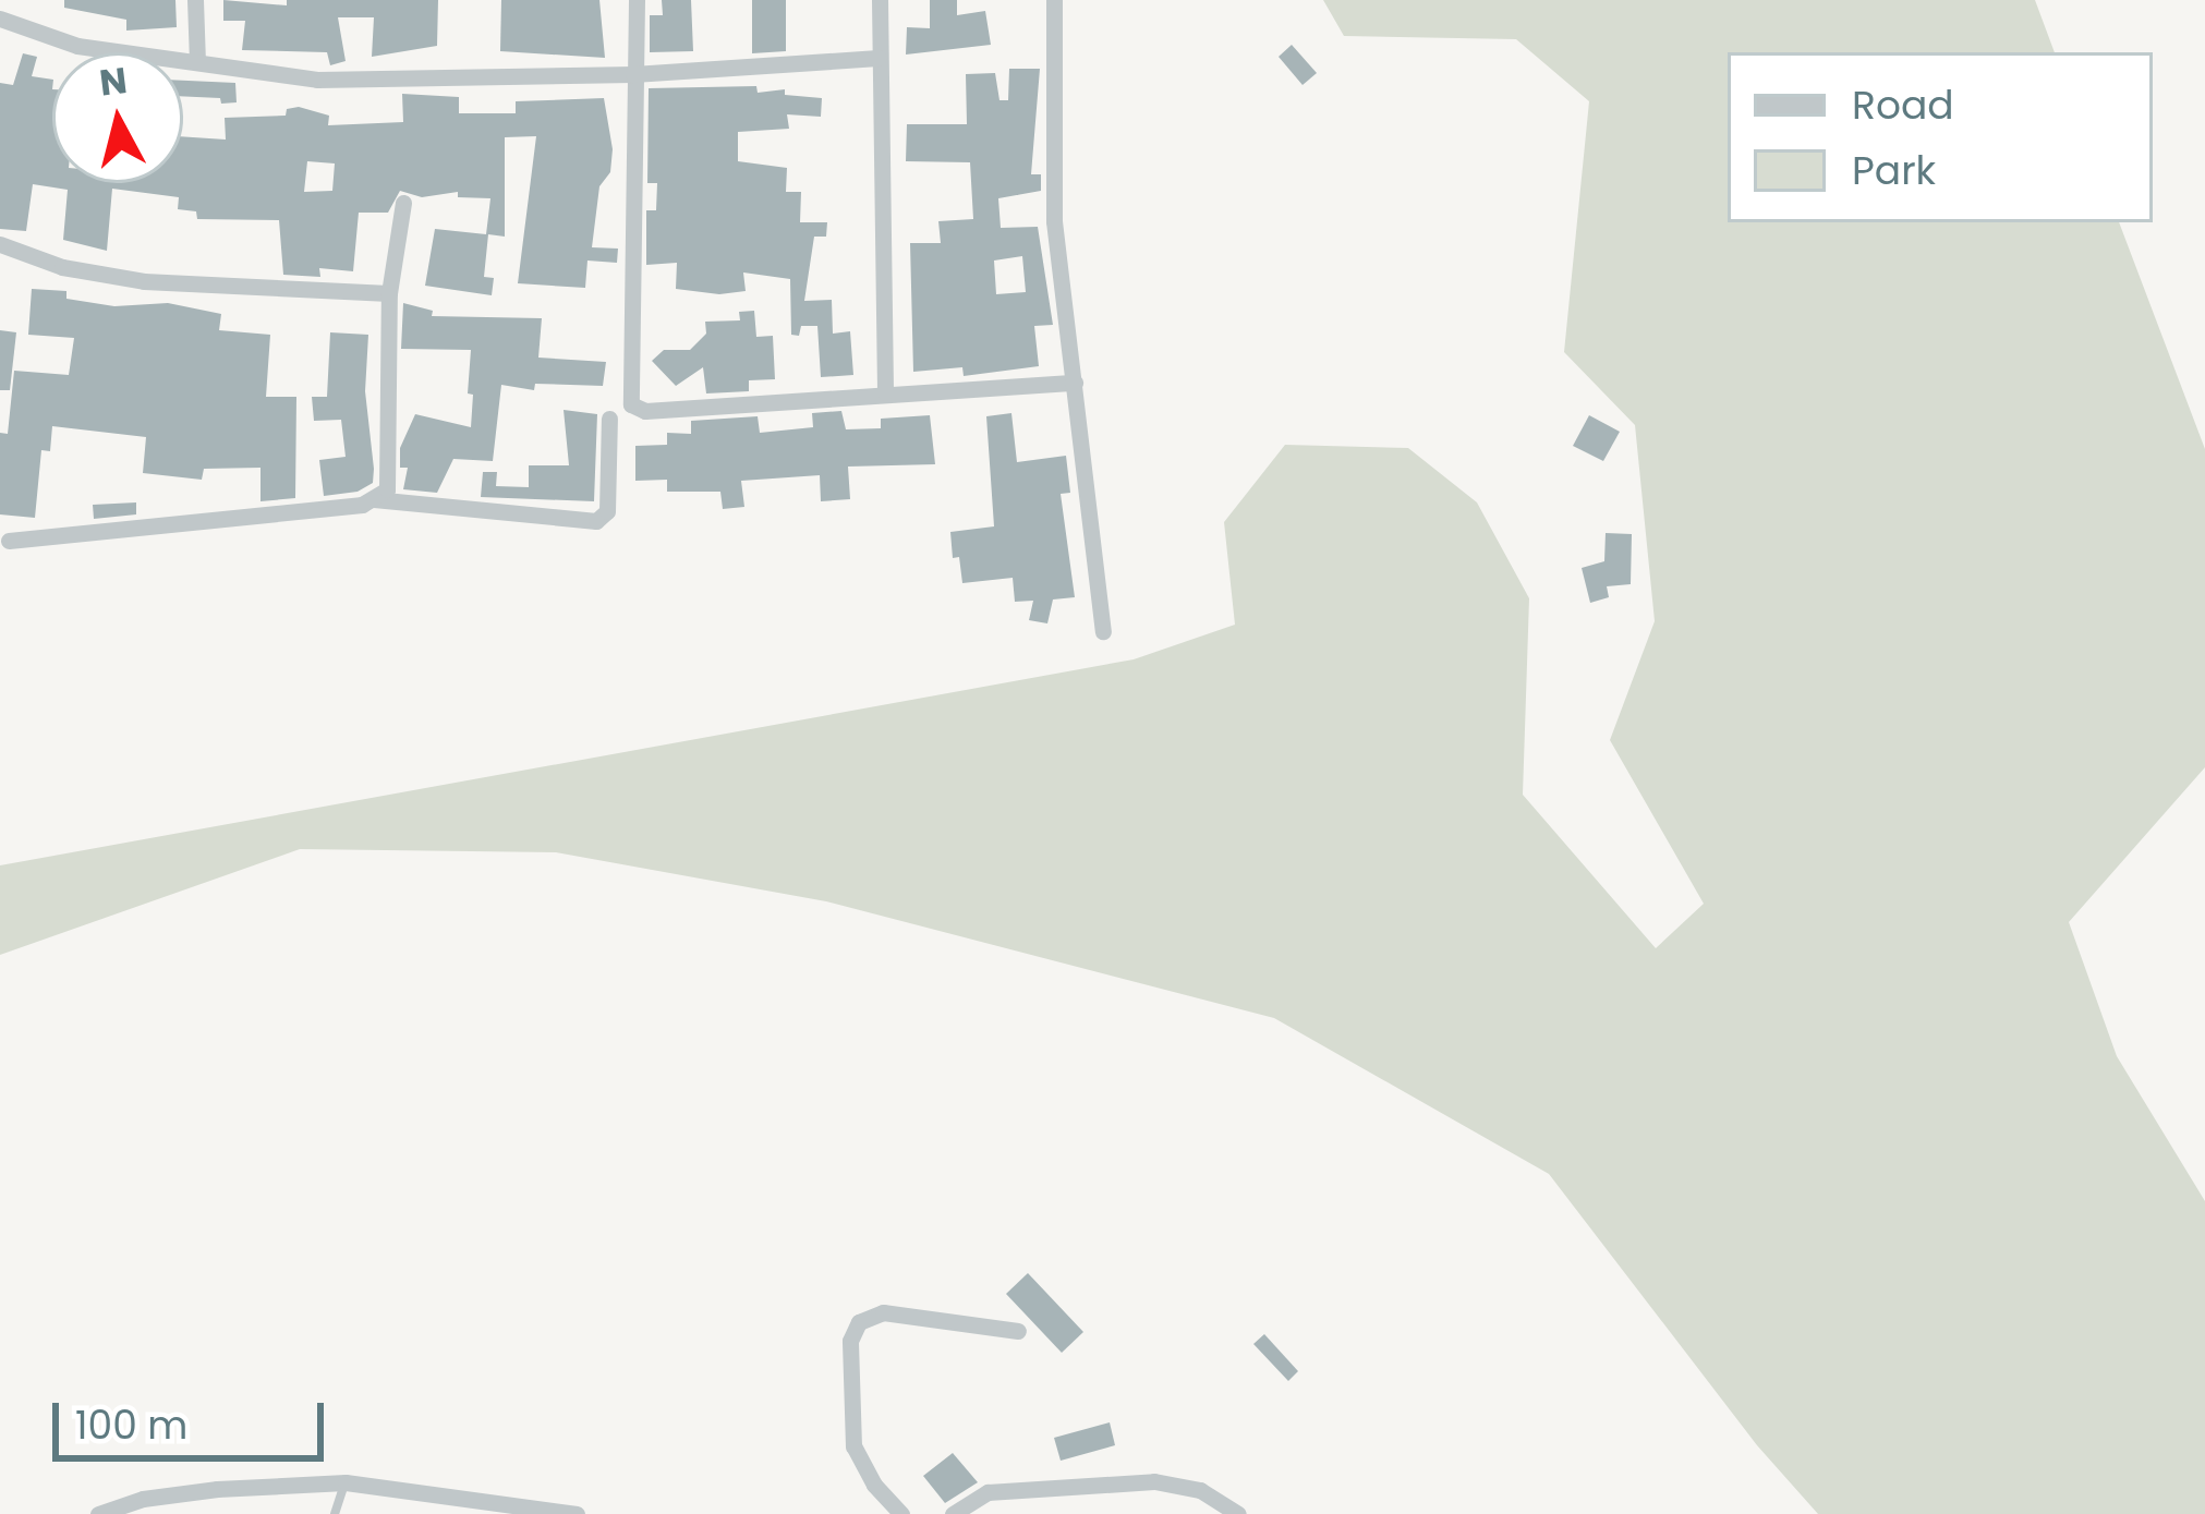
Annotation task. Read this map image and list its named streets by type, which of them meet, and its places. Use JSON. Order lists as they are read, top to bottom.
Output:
{
  "legend": ["Road", "Park"],
  "scale_bar": "100 m",
  "north": "top"
}
